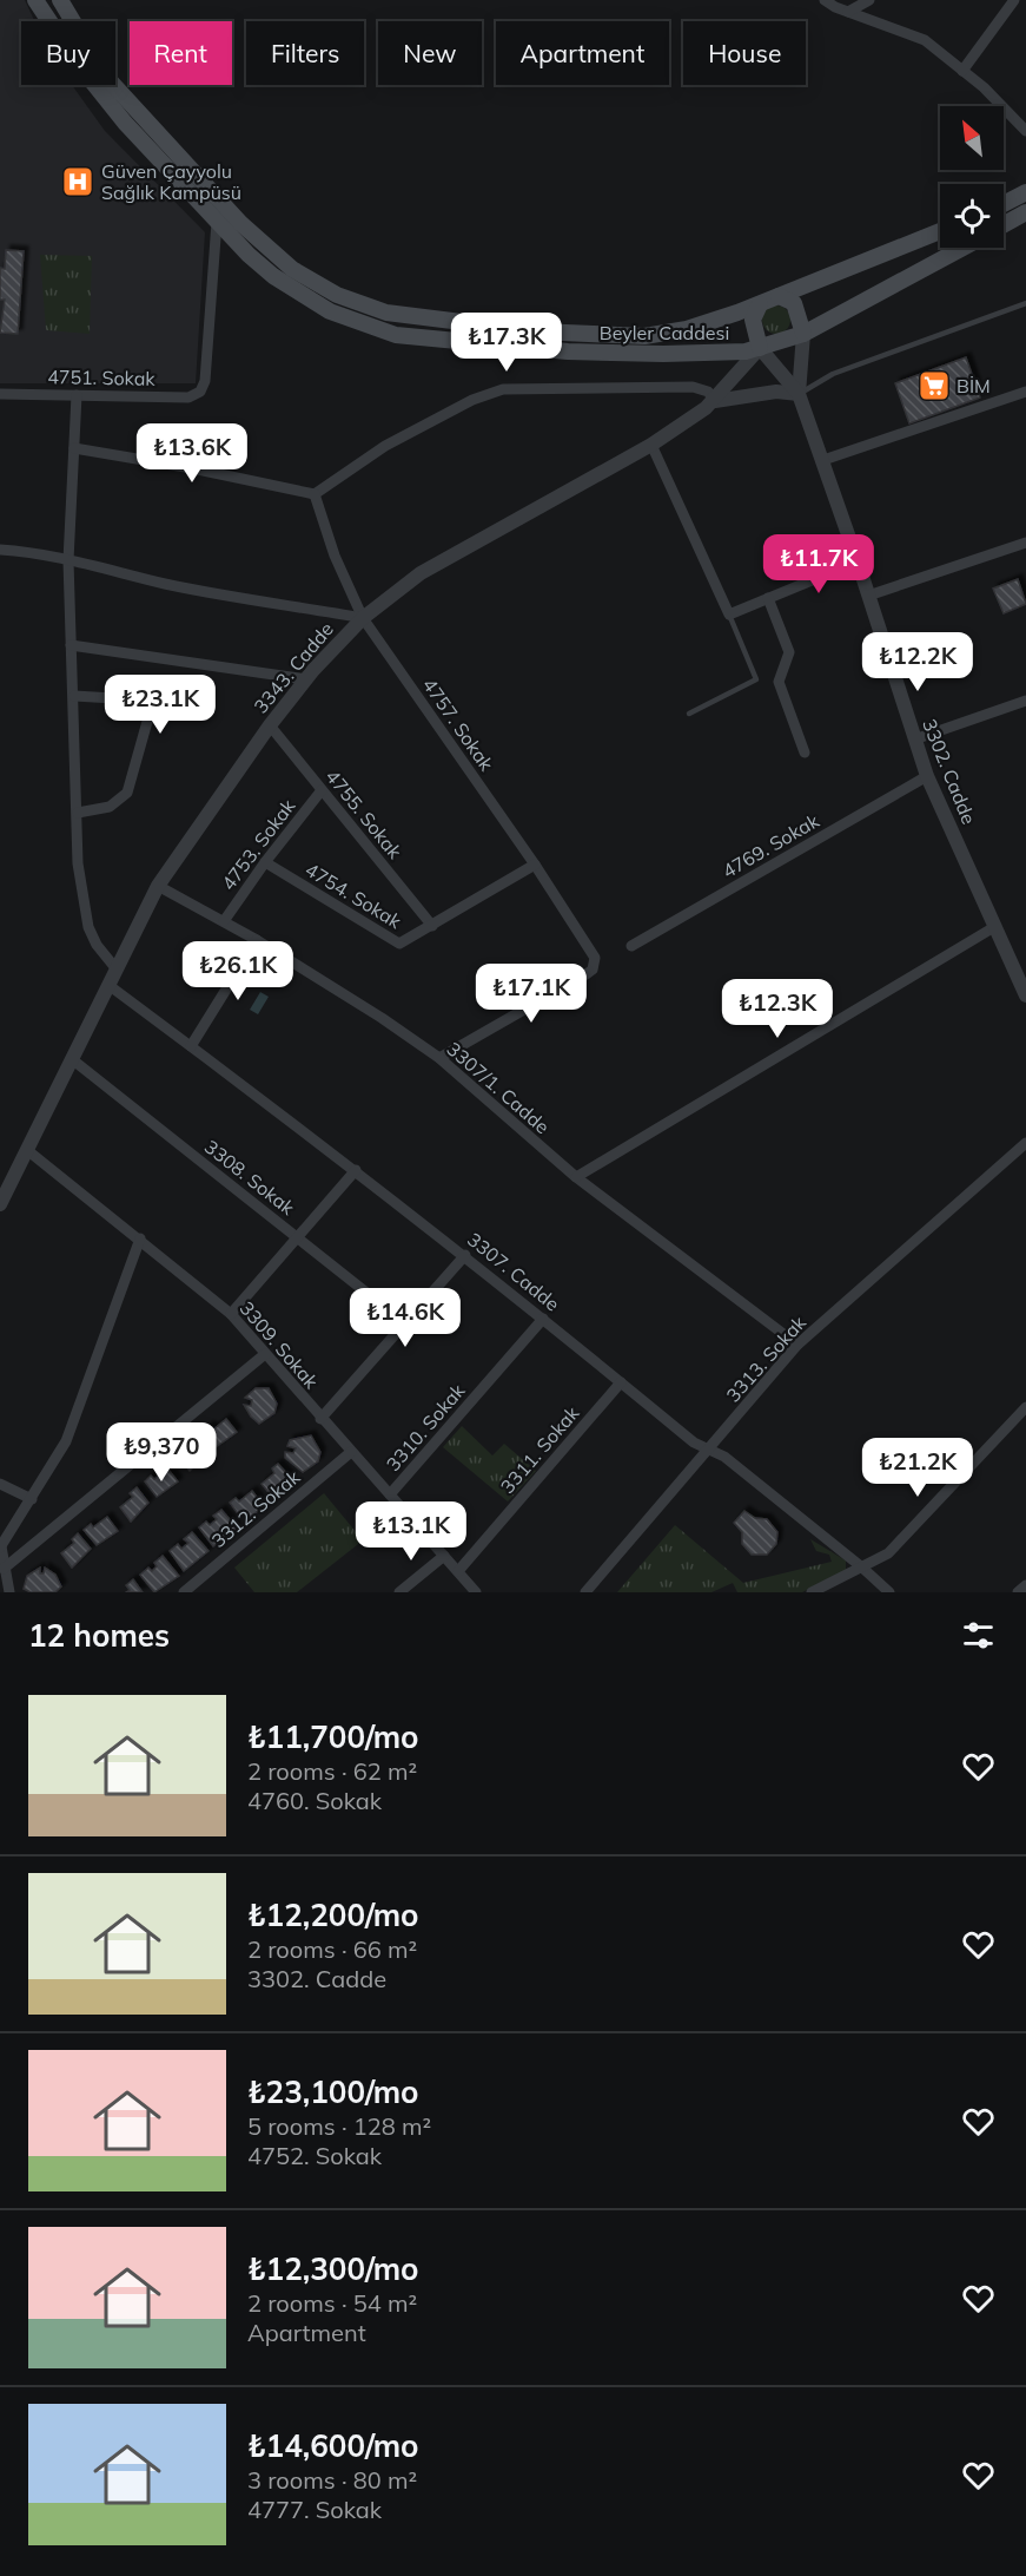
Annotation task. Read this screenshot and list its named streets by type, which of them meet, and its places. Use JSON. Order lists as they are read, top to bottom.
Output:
{
  "streets": {
    "main road": ["Beyler Caddesi"],
    "street": [
      "4751. Sokak",
      "3343. Cadde",
      "4757. Sokak",
      "3302. Cadde",
      "4755. Sokak",
      "4753. Sokak",
      "4769. Sokak",
      "4754. Sokak",
      "3307/1. Cadde",
      "3308. Sokak",
      "3307. Cadde",
      "3309. Sokak",
      "3313. Sokak",
      "3310. Sokak",
      "3311. Sokak",
      "3312. Sokak"
    ]
  },
  "crossings": [
    ["Beyler Caddesi", "4751. Sokak"],
    ["Beyler Caddesi", "3343. Cadde"],
    ["Beyler Caddesi", "3302. Cadde"],
    ["3343. Cadde", "4757. Sokak"],
    ["3343. Cadde", "3302. Cadde"],
    ["3343. Cadde", "4755. Sokak"],
    ["3343. Cadde", "3307/1. Cadde"],
    ["3343. Cadde", "3308. Sokak"],
    ["3343. Cadde", "3307. Cadde"],
    ["3343. Cadde", "3309. Sokak"],
    ["4757. Sokak", "4754. Sokak"],
    ["4757. Sokak", "3307/1. Cadde"],
    ["3302. Cadde", "4769. Sokak"],
    ["4755. Sokak", "4753. Sokak"],
    ["4755. Sokak", "4754. Sokak"],
    ["4753. Sokak", "4754. Sokak"],
    ["4753. Sokak", "3307/1. Cadde"],
    ["3307/1. Cadde", "3313. Sokak"],
    ["3307. Cadde", "3313. Sokak"],
    ["3307. Cadde", "3310. Sokak"],
    ["3307. Cadde", "3311. Sokak"],
    ["3309. Sokak", "3310. Sokak"],
    ["3309. Sokak", "3311. Sokak"],
    ["3309. Sokak", "3312. Sokak"]
  ],
  "places": {
    "hospital": ["Güven Çayyolu Sağlık Kampüsü"],
    "supermarket": ["BİM"]
  },
  "north": "top left",
  "page": {
    "chip": [
      "Buy",
      "Rent",
      "Filters",
      "New",
      "Apartment",
      "House"
    ],
    "price": [
      "₺17.3K",
      "₺13.6K",
      "₺11.7K",
      "₺12.2K",
      "₺23.1K",
      "₺26.1K",
      "₺17.1K",
      "₺12.3K",
      "₺14.6K",
      "₺9,370",
      "₺21.2K",
      "₺13.1K"
    ],
    "heading": "12 homes",
    "list": [
      {
        "name": "₺11,700/mo",
        "note": "2 rooms · 62 m² · 4760. Sokak"
      },
      {
        "name": "₺12,200/mo",
        "note": "2 rooms · 66 m² · 3302. Cadde"
      },
      {
        "name": "₺23,100/mo",
        "note": "5 rooms · 128 m² · 4752. Sokak"
      },
      {
        "name": "₺12,300/mo",
        "note": "2 rooms · 54 m² · Apartment"
      },
      {
        "name": "₺14,600/mo",
        "note": "3 rooms · 80 m² · 4777. Sokak"
      }
    ]
  }
}
